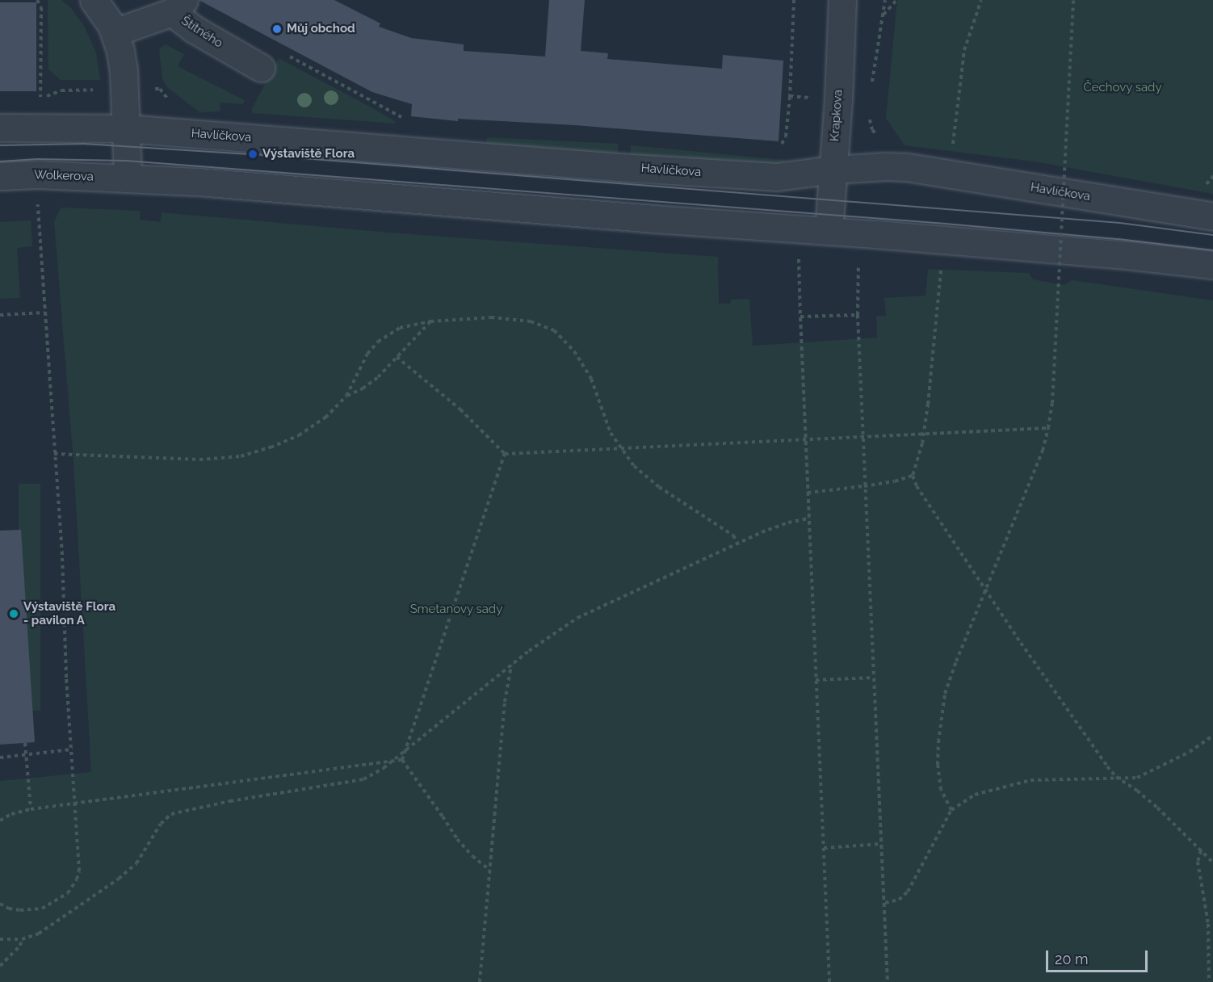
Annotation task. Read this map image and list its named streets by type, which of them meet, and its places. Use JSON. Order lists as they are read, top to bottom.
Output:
{
  "streets": {
    "street": [
      "Štítného",
      "Krapkova",
      "Havlíčkova",
      "Wolkerova"
    ]
  },
  "crossings": [
    ["Krapkova", "Havlíčkova"]
  ],
  "parks": ["Čechovy sady", "Smetanovy sady"],
  "places": ["Můj obchod", "Výstaviště Flora", "Výstaviště Flora - pavilon A"],
  "scale_bar": "20 m"
}
